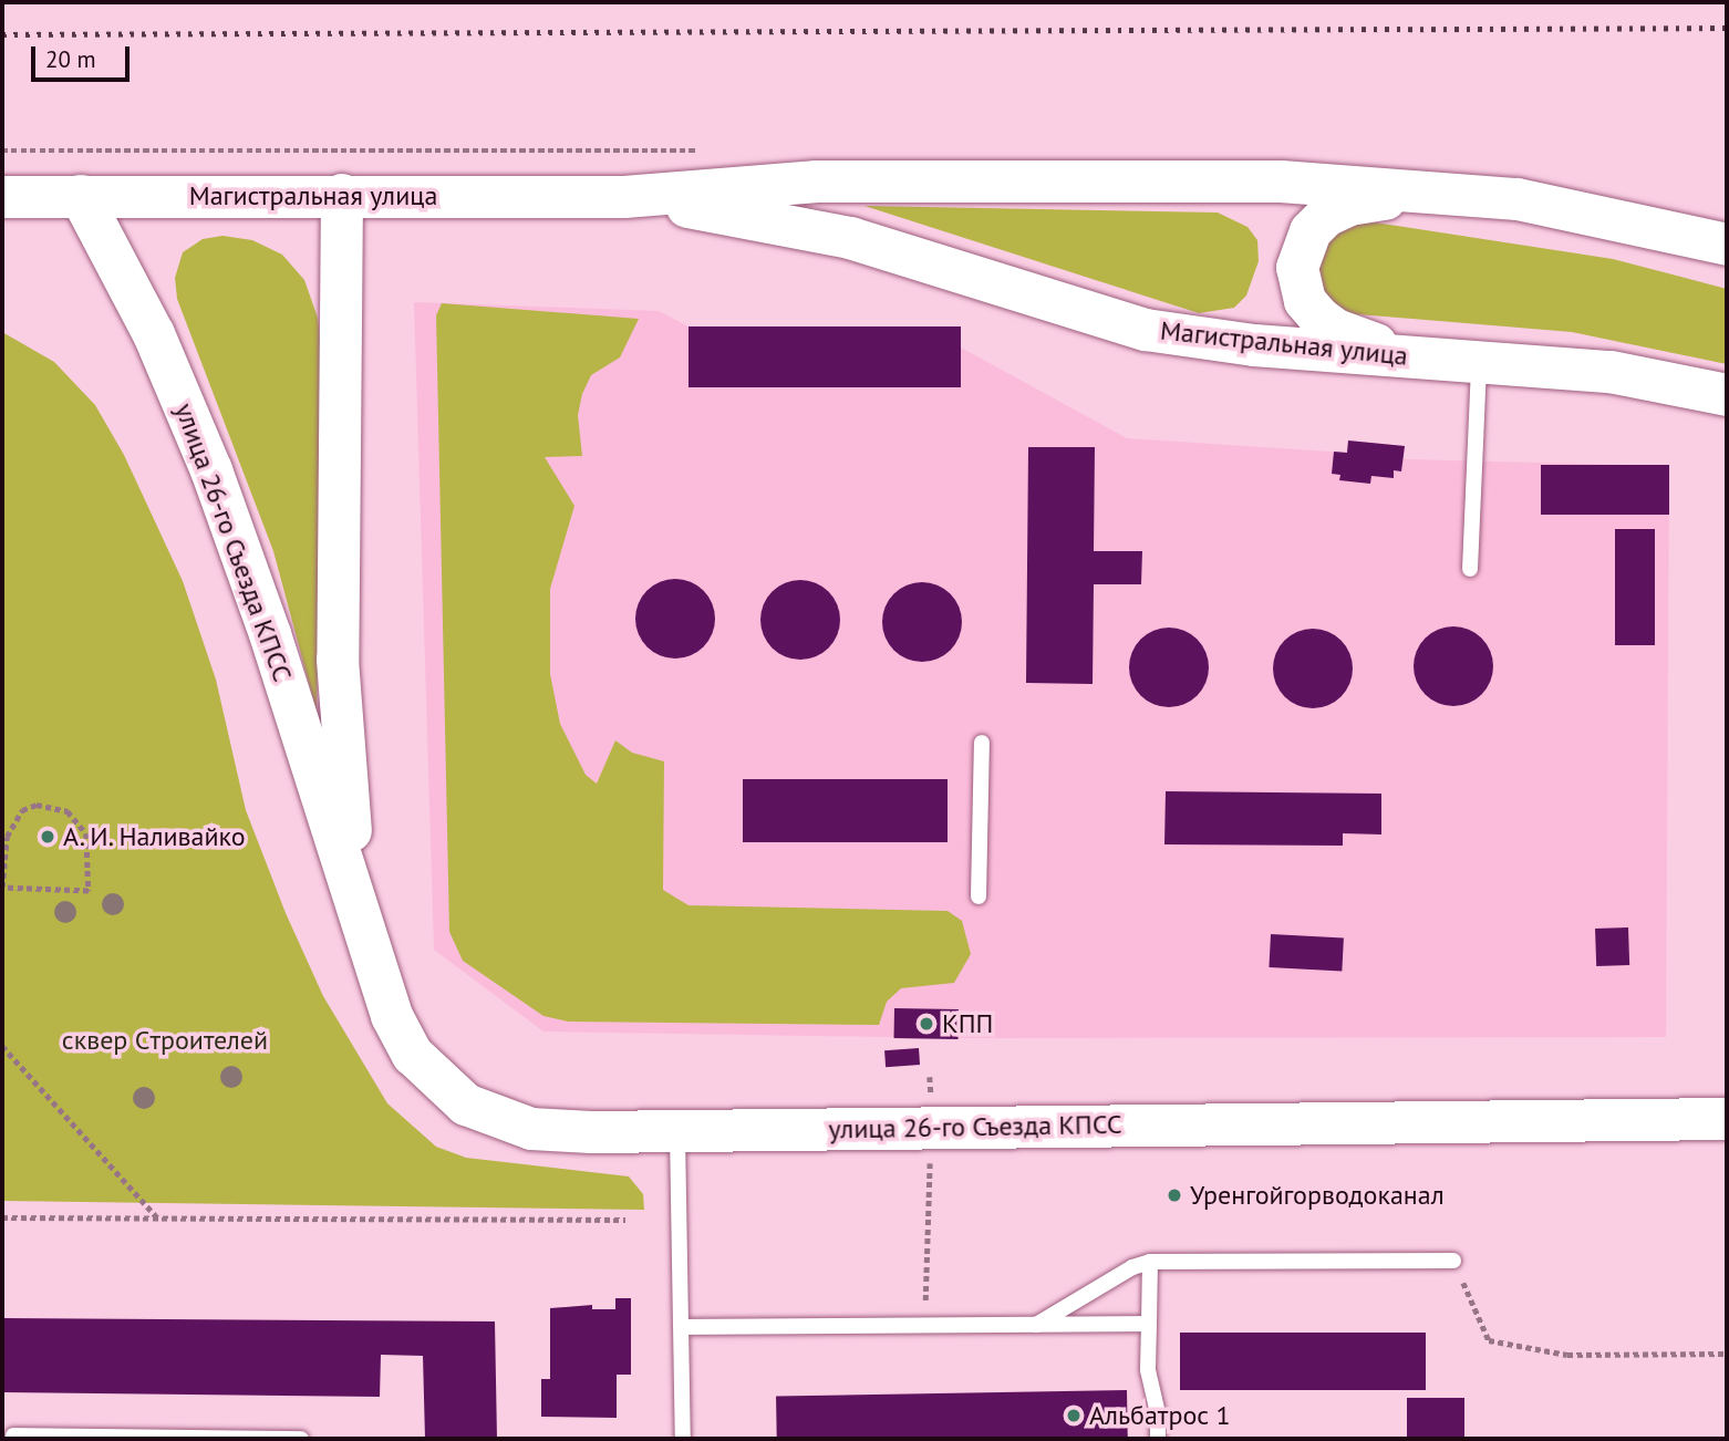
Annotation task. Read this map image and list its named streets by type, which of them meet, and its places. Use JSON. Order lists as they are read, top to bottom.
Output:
{
  "streets": {
    "main road": ["Магистральная улица", "улица 26-го Съезда КПСС"]
  },
  "crossings": [
    ["Магистральная улица", "улица 26-го Съезда КПСС"]
  ],
  "parks": ["cквер Cтроителей"],
  "places": [
    "А. И. Наливайко",
    "КПП",
    "Уренгойгорводоканал",
    "Альбатрос 1"
  ],
  "scale_bar": "20 m"
}
